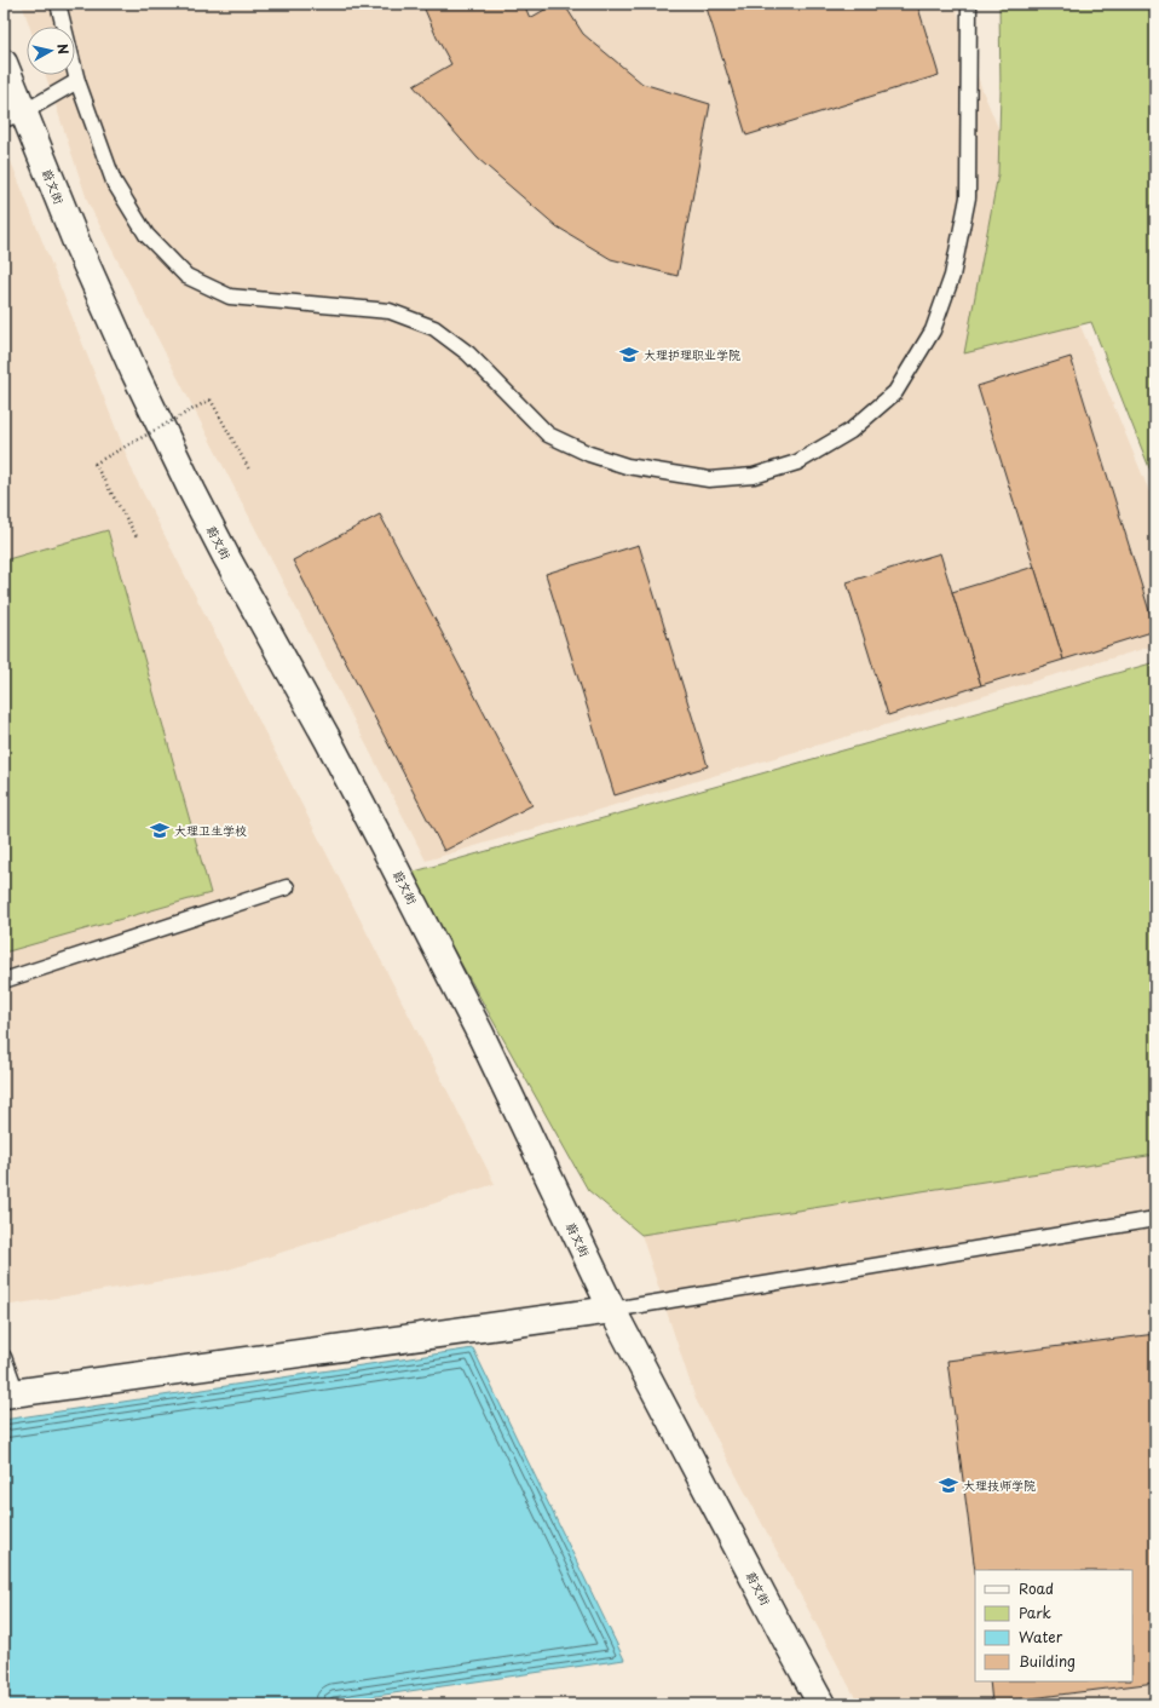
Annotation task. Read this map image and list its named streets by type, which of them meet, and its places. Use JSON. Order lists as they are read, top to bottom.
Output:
{
  "streets": {
    "street": ["蔚文街"]
  },
  "places": {
    "school or university": ["大理护理职业学院", "大理卫生学校", "大理技师学院"]
  },
  "legend": [
    "Road",
    "Park",
    "Water",
    "Building"
  ],
  "north": "right"
}
